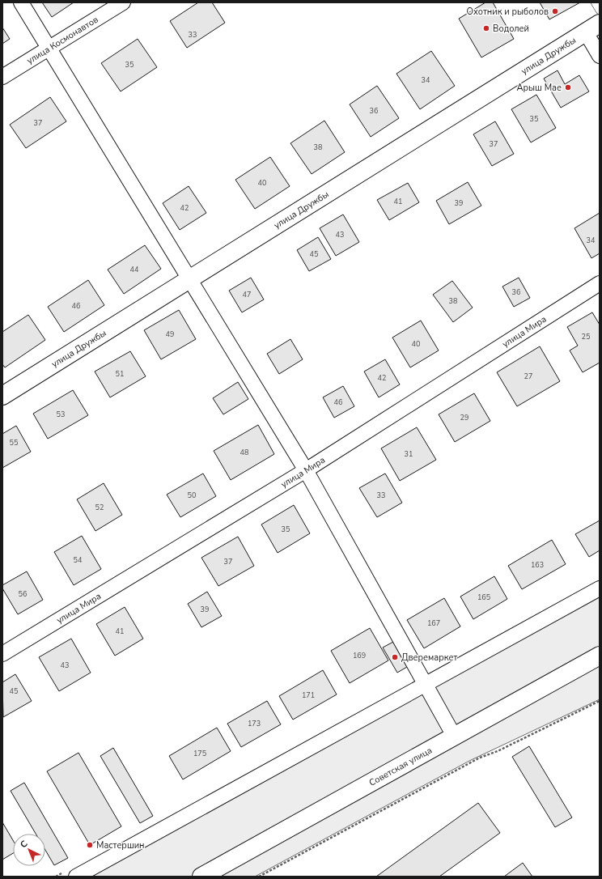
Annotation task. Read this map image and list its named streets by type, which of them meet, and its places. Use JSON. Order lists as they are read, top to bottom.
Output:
{
  "streets": {
    "street": [
      "улица Космонавтов",
      "улица Дружбы",
      "улица Мира",
      "Советская улица"
    ]
  },
  "places": [
    "Охотник и рыболов",
    "Водолей",
    "Арыш Мае",
    "Дверемаркет",
    "Мастершин"
  ],
  "house_numbers": [
    "33",
    "35",
    "34",
    "36",
    "35",
    "37",
    "37",
    "38",
    "40",
    "41",
    "39",
    "42",
    "43",
    "34",
    "45",
    "44",
    "36",
    "47",
    "38",
    "46",
    "49",
    "25",
    "40",
    "51",
    "27",
    "42",
    "46",
    "53",
    "29",
    "55",
    "48",
    "31",
    "50",
    "33",
    "52",
    "35",
    "54",
    "37",
    "163",
    "56",
    "165",
    "39",
    "167",
    "41",
    "169",
    "43",
    "45",
    "171",
    "173",
    "175"
  ],
  "north": "top left"
}
